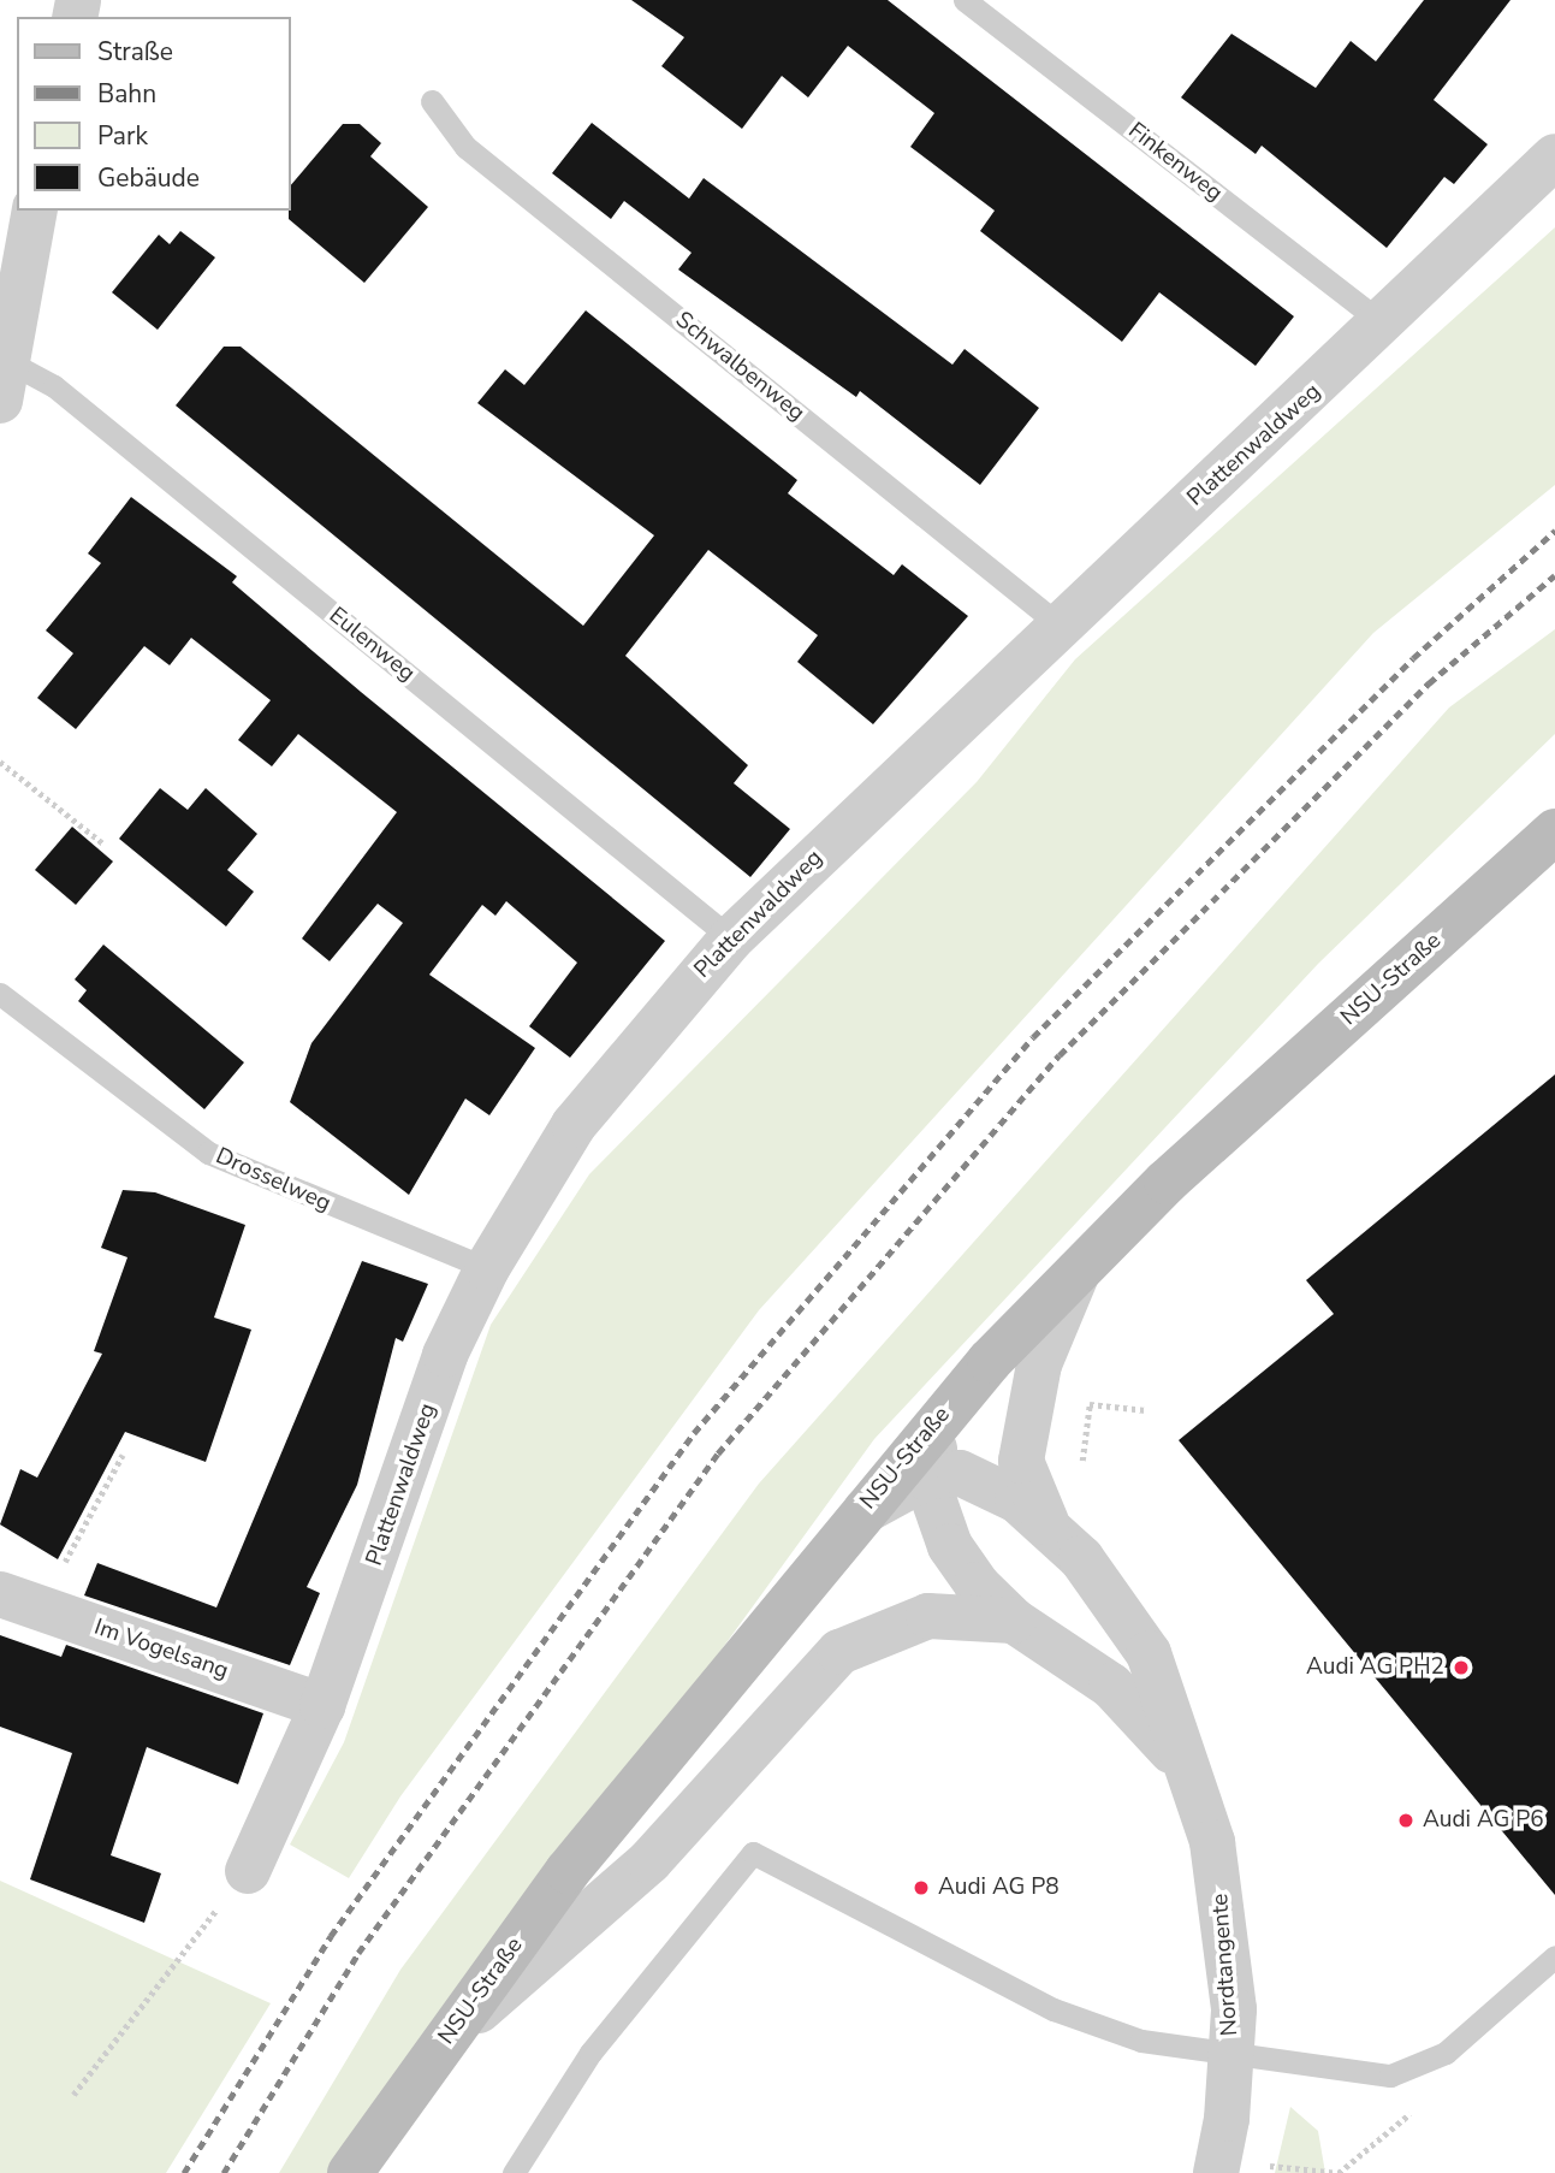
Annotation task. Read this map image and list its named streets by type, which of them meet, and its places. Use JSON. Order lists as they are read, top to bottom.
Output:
{
  "streets": {
    "main road": ["NSU-Straße"],
    "street": ["Plattenwaldweg", "Im Vogelsang", "Nordtangente"],
    "lane": [
      "Finkenweg",
      "Schwalbenweg",
      "Eulenweg",
      "Drosselweg"
    ]
  },
  "crossings": [
    ["Finkenweg", "Plattenwaldweg"],
    ["Schwalbenweg", "Plattenwaldweg"],
    ["Plattenwaldweg", "Eulenweg"],
    ["Plattenwaldweg", "Drosselweg"],
    ["Plattenwaldweg", "Im Vogelsang"]
  ],
  "places": ["Audi AG PH2", "Audi AG P6", "Audi AG P8"],
  "legend": [
    "Straße",
    "Bahn",
    "Park",
    "Gebäude"
  ]
}
